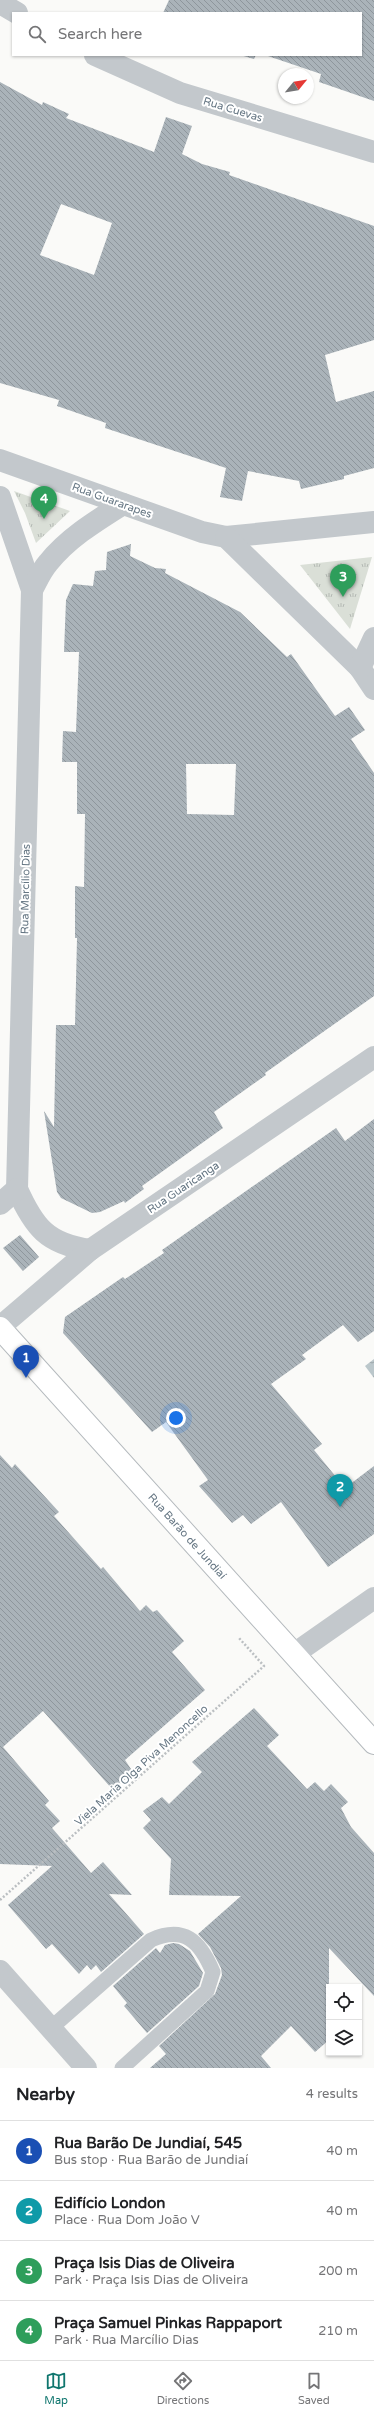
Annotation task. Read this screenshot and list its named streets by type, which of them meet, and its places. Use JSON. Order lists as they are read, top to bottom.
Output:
{
  "streets": {
    "main road": ["Rua Barão de Jundiaí"],
    "street": [
      "Rua Cuevas",
      "Rua Guararapes",
      "Rua Marcílio Dias",
      "Rua Guaricanga"
    ],
    "path": ["Viela Maria Olga Piva Menoncello"]
  },
  "crossings": [
    ["Rua Guararapes", "Rua Marcílio Dias"],
    ["Rua Marcílio Dias", "Rua Guaricanga"],
    ["Rua Guaricanga", "Rua Barão de Jundiaí"]
  ],
  "north": "top right",
  "page": {
    "search": "Search here",
    "pins": [
      "4",
      "3",
      "1",
      "2"
    ],
    "heading": ["Nearby", "4 results"],
    "list": [
      {
        "mark": "1",
        "name": "Rua Barão De Jundiaí, 545",
        "note": "Bus stop · Rua Barão de Jundiaí",
        "value": "40 m"
      },
      {
        "mark": "2",
        "name": "Edifício London",
        "note": "Place · Rua Dom João V",
        "value": "40 m"
      },
      {
        "mark": "3",
        "name": "Praça Isis Dias de Oliveira",
        "note": "Park · Praça Isis Dias de Oliveira",
        "value": "200 m"
      },
      {
        "mark": "4",
        "name": "Praça Samuel Pinkas Rappaport",
        "note": "Park · Rua Marcílio Dias",
        "value": "210 m"
      }
    ],
    "nav": ["Map", "Directions", "Saved"]
  }
}
